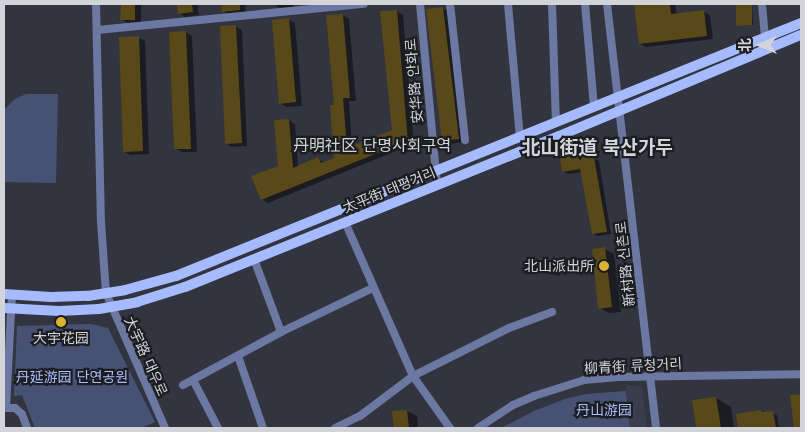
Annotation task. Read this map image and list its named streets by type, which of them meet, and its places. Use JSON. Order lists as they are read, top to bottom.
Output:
{
  "streets": {
    "main road": ["太平街 태평거리"],
    "street": [
      "安华路 안화로",
      "新村路 신촌로",
      "大宇路 대우로",
      "柳青街 류청거리"
    ]
  },
  "crossings": [
    ["安华路 안화로", "太平街 태평거리"],
    ["太平街 태평거리", "新村路 신촌로"],
    ["太平街 태평거리", "大宇路 대우로"],
    ["新村路 신촌로", "柳青街 류청거리"]
  ],
  "districts": ["丹明社区 단명사회구역", "北山街道 북산가두"],
  "parks": ["丹延游园 단연공원", "丹山游园"],
  "places": ["北山派出所", "大宇花园"],
  "north": "left"
}
